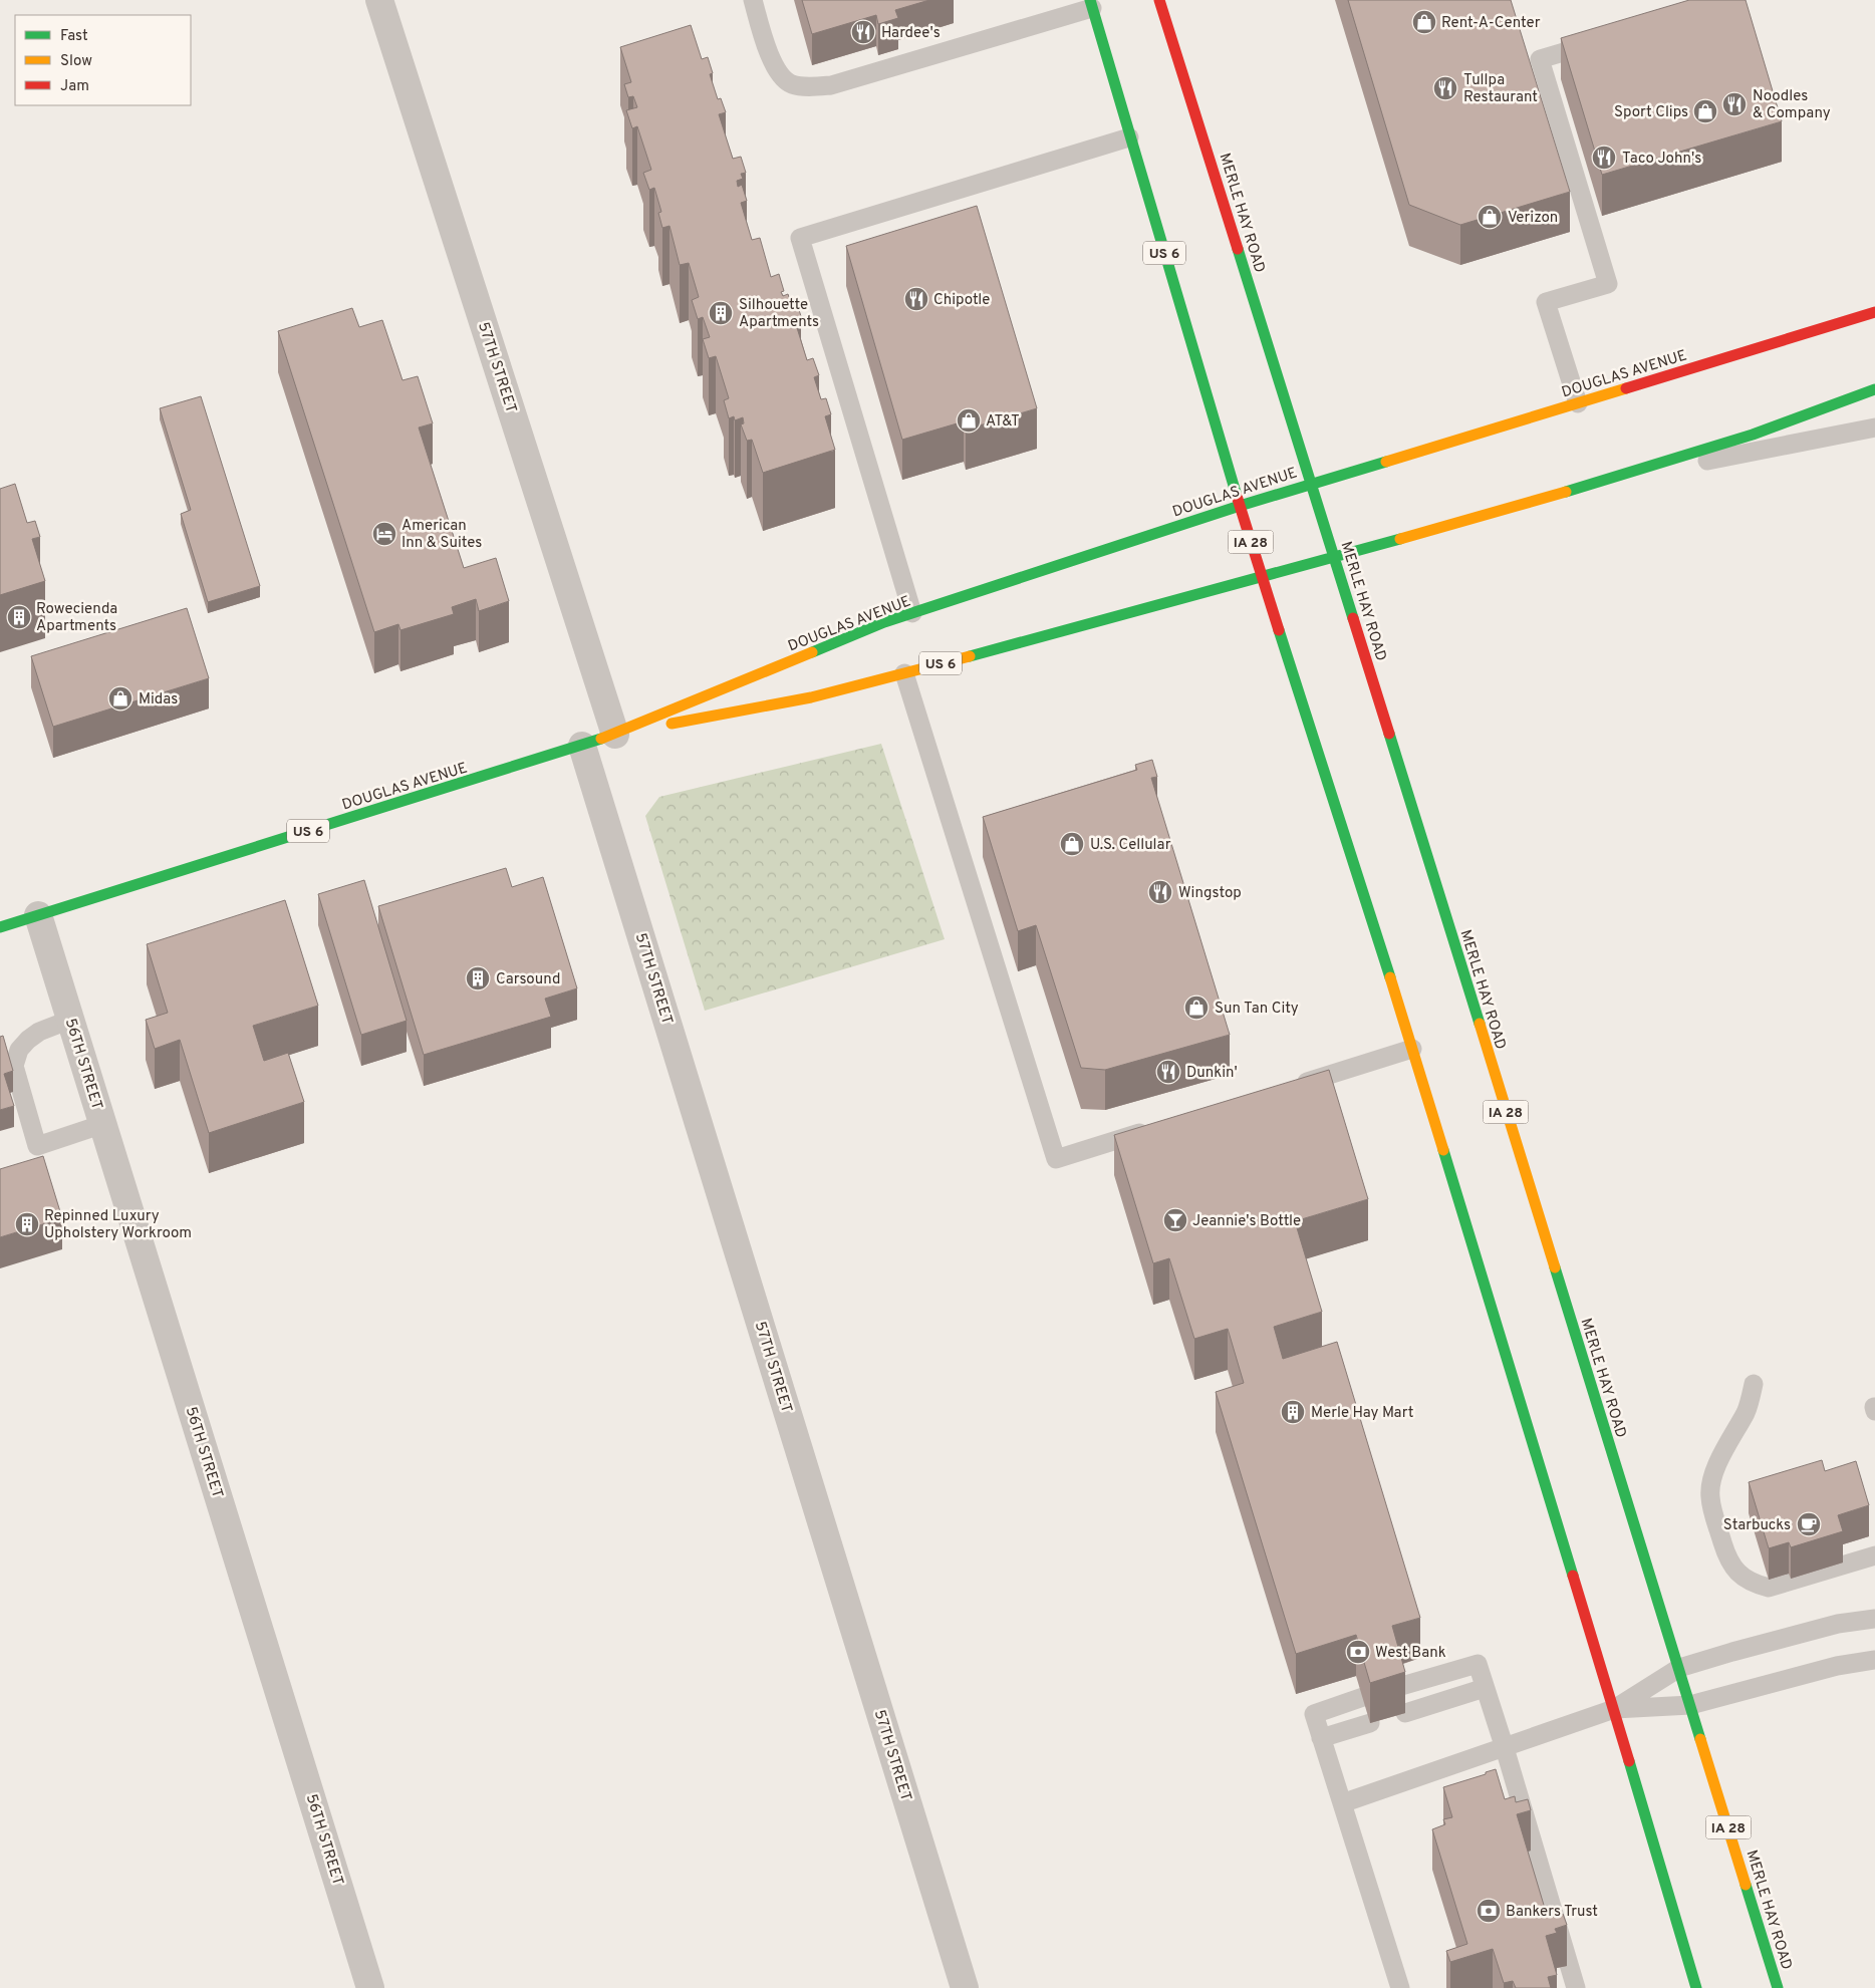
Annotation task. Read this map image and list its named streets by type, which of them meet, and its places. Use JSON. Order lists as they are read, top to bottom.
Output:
{
  "streets": {
    "main road": [
      "MERLE HAY ROAD",
      "US 6",
      "DOUGLAS AVENUE",
      "IA 28"
    ],
    "street": ["57TH STREET", "56TH STREET"]
  },
  "crossings": [
    ["MERLE HAY ROAD", "DOUGLAS AVENUE"],
    ["US 6", "DOUGLAS AVENUE"],
    ["US 6", "IA 28"],
    ["57TH STREET", "DOUGLAS AVENUE"],
    ["DOUGLAS AVENUE", "IA 28"],
    ["DOUGLAS AVENUE", "56TH STREET"]
  ],
  "places": {
    "shop": [
      "Rent-A-Center",
      "Sport Clips",
      "Verizon",
      "AT&T",
      "Midas",
      "U.S. Cellular",
      "Sun Tan City"
    ],
    "restaurant": [
      "Hardee's",
      "Tullpa Restaurant",
      "Noodles & Company",
      "Taco John's",
      "Chipotle",
      "Wingstop",
      "Dunkin'"
    ],
    "building": [
      "Silhouette Apartments",
      "Rowecienda Apartments",
      "Carsound",
      "Repinned Luxury Upholstery Workroom",
      "Merle Hay Mart"
    ],
    "hotel": ["American Inn & Suites"],
    "bar": ["Jeannie's Bottle"],
    "cafe": ["Starbucks"],
    "bank": ["West Bank", "Bankers Trust"]
  },
  "legend": ["Fast", "Slow", "Jam"]
}
